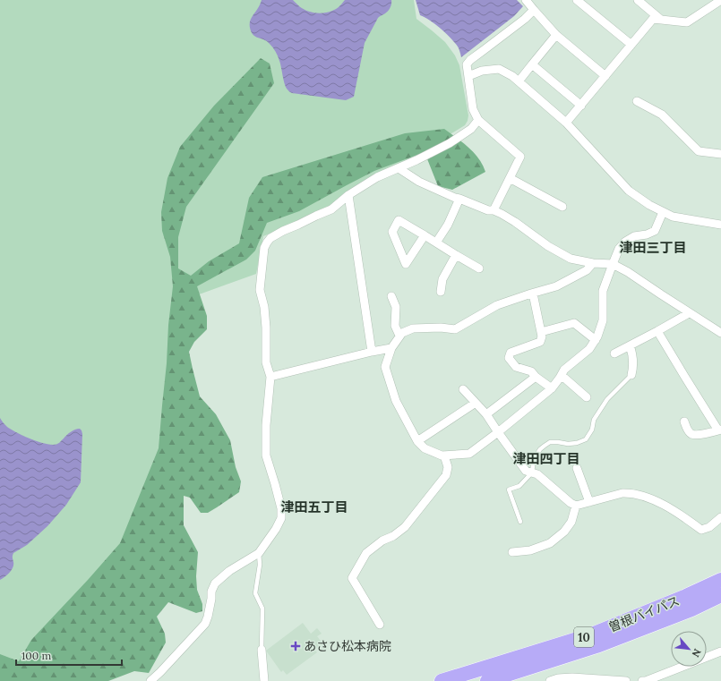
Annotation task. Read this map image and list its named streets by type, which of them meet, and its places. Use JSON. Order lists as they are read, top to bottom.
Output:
{
  "streets": {
    "highway": ["曽根バイパス", "10"]
  },
  "districts": ["津田三丁目", "津田四丁目", "津田五丁目"],
  "places": {
    "health": ["あさひ松本病院"]
  },
  "scale_bar": "100 m",
  "north": "bottom right"
}
